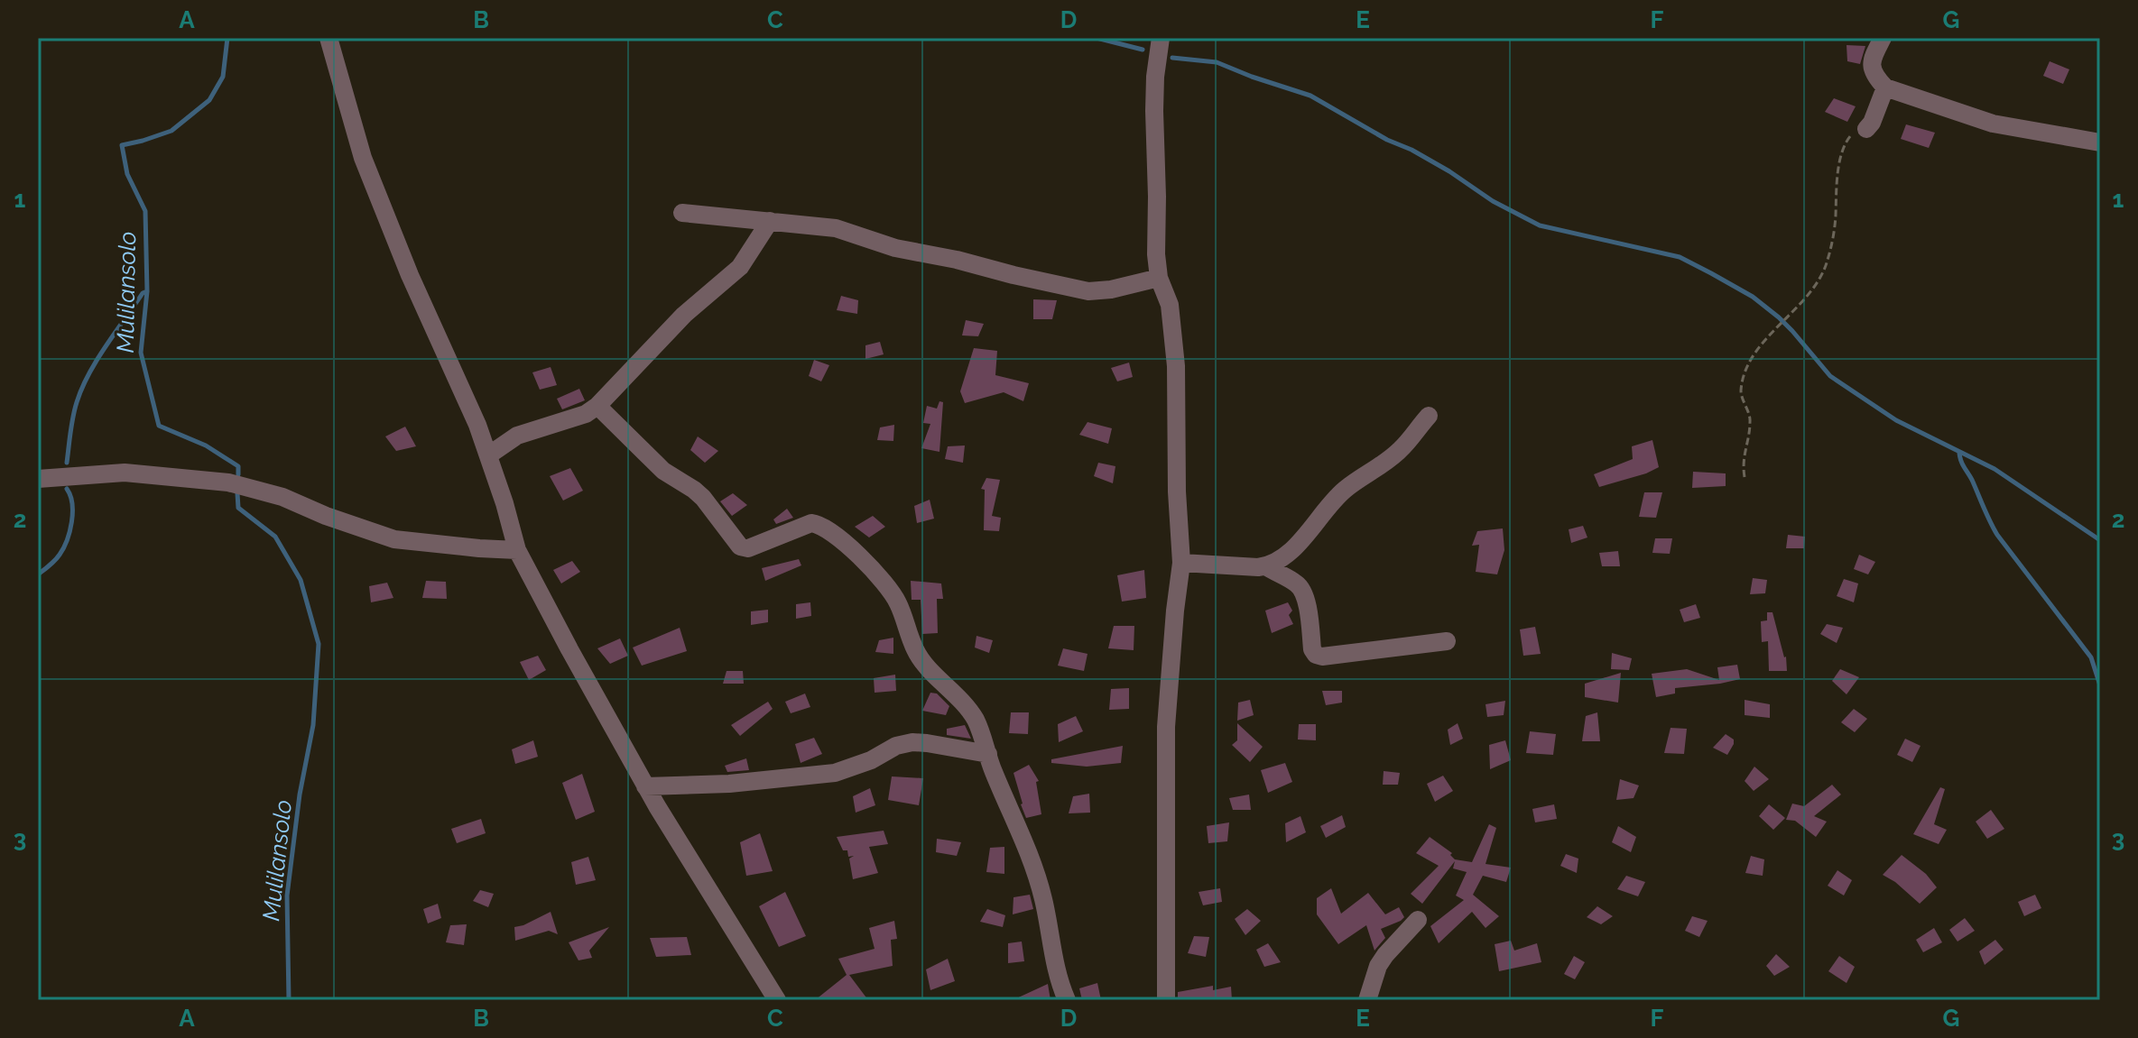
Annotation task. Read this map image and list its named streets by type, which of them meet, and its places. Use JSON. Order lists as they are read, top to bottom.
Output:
{
  "water": ["Mulilansolo"],
  "grid": {
    "columns": [
      "A",
      "B",
      "C",
      "D",
      "E",
      "F",
      "G"
    ],
    "rows": ["1", "2", "3"]
  }
}
